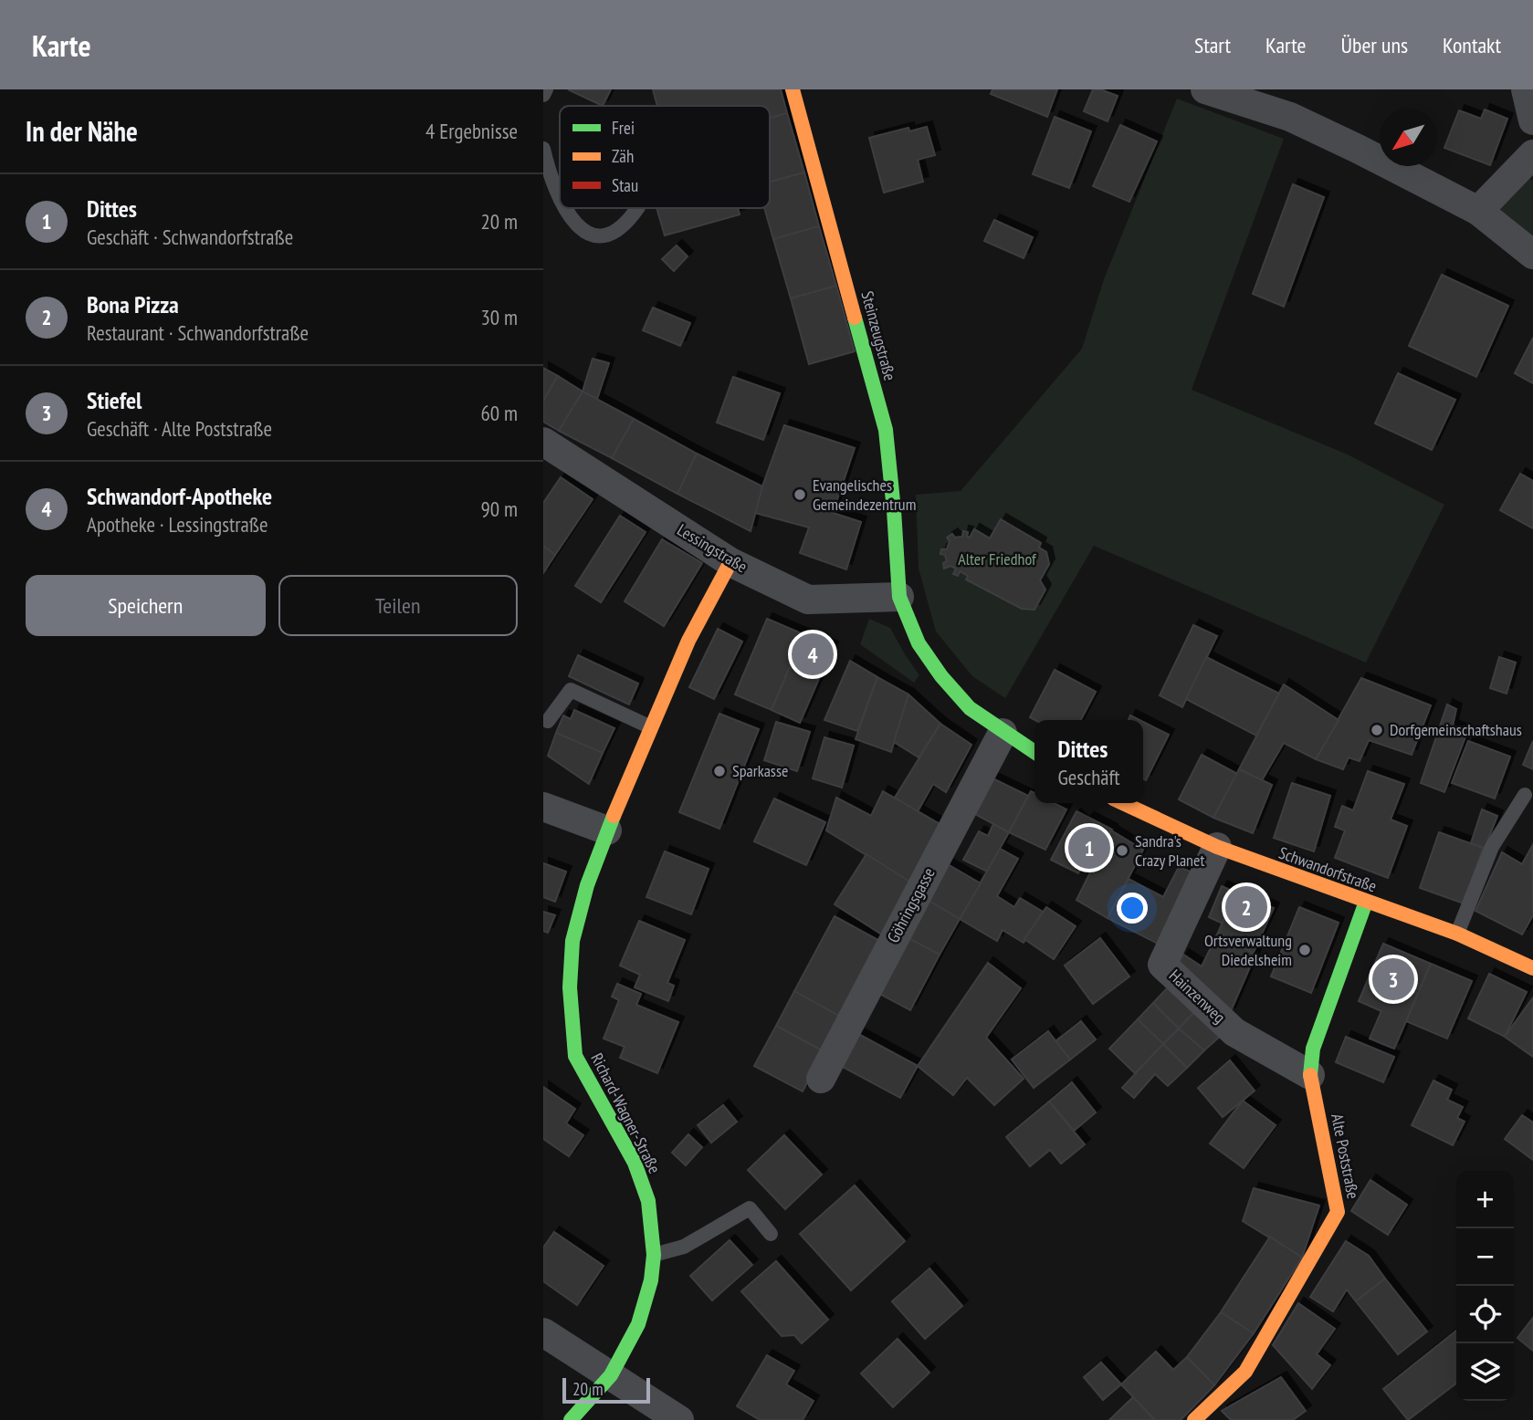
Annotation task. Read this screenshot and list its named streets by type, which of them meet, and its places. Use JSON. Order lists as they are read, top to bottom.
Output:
{
  "streets": {
    "street": [
      "Steinzeugstraße",
      "Lessingstraße",
      "Schwandorfstraße",
      "Göhringsgasse",
      "Hainzenweg",
      "Richard-Wagner-Straße",
      "Alte Poststraße"
    ]
  },
  "crossings": [
    ["Steinzeugstraße", "Lessingstraße"],
    ["Lessingstraße", "Richard-Wagner-Straße"],
    ["Schwandorfstraße", "Hainzenweg"],
    ["Schwandorfstraße", "Alte Poststraße"],
    ["Hainzenweg", "Alte Poststraße"]
  ],
  "parks": ["Alter Friedhof"],
  "places": [
    "Evangelisches Gemeindezentrum",
    "Dorfgemeinschaftshaus",
    "Sparkasse",
    "Sandra's Crazy Planet",
    "Ortsverwaltung Diedelsheim"
  ],
  "legend": ["Frei", "Zäh", "Stau"],
  "scale_bar": "20 m",
  "north": "bottom left",
  "page": {
    "header": "Karte",
    "nav": [
      "Start",
      "Karte",
      "Über uns",
      "Kontakt"
    ],
    "heading": ["In der Nähe", "4 Ergebnisse"],
    "list": [
      {
        "mark": "1",
        "name": "Dittes",
        "note": "Geschäft · Schwandorfstraße",
        "value": "20 m"
      },
      {
        "mark": "2",
        "name": "Bona Pizza",
        "note": "Restaurant · Schwandorfstraße",
        "value": "30 m"
      },
      {
        "mark": "3",
        "name": "Stiefel",
        "note": "Geschäft · Alte Poststraße",
        "value": "60 m"
      },
      {
        "mark": "4",
        "name": "Schwandorf-Apotheke",
        "note": "Apotheke · Lessingstraße",
        "value": "90 m"
      }
    ],
    "buttons": ["Speichern", "Teilen"],
    "pins": [
      "4",
      "1",
      "2",
      "3"
    ],
    "popup": ["Dittes", "Geschäft"],
    "map_buttons": ["+", "−"],
    "scale": "20 m"
  }
}
